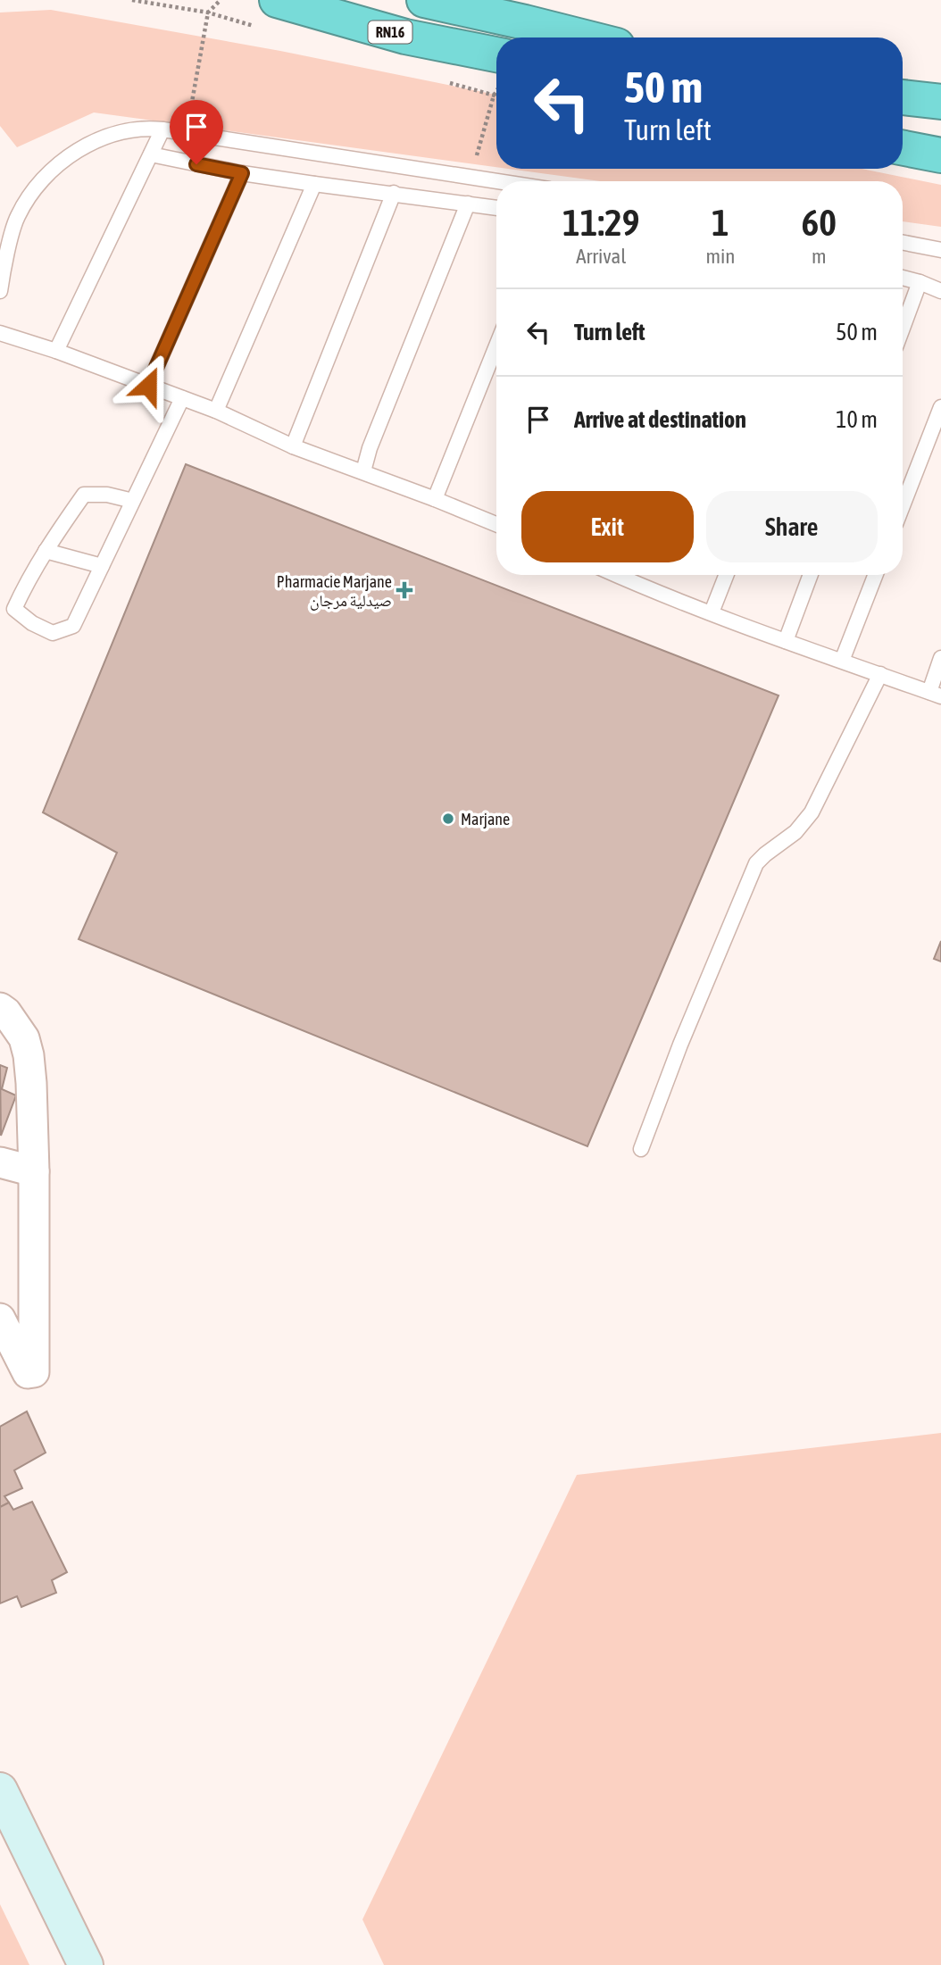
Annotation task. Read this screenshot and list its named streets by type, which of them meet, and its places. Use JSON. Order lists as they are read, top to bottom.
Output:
{
  "streets": {
    "highway": ["RN16"]
  },
  "places": {
    "health": ["Pharmacie Marjane صيدلية مرجان"],
    "other": ["Marjane"]
  },
  "page": {
    "turn": ["50 m", "Turn left"],
    "eta": [
      "11:29",
      "Arrival",
      "1",
      "min",
      "60",
      "m"
    ],
    "list": [
      {
        "name": "Turn left",
        "value": "50 m"
      },
      {
        "name": "Arrive at destination",
        "value": "10 m"
      }
    ],
    "buttons": ["Exit", "Share"]
  }
}
